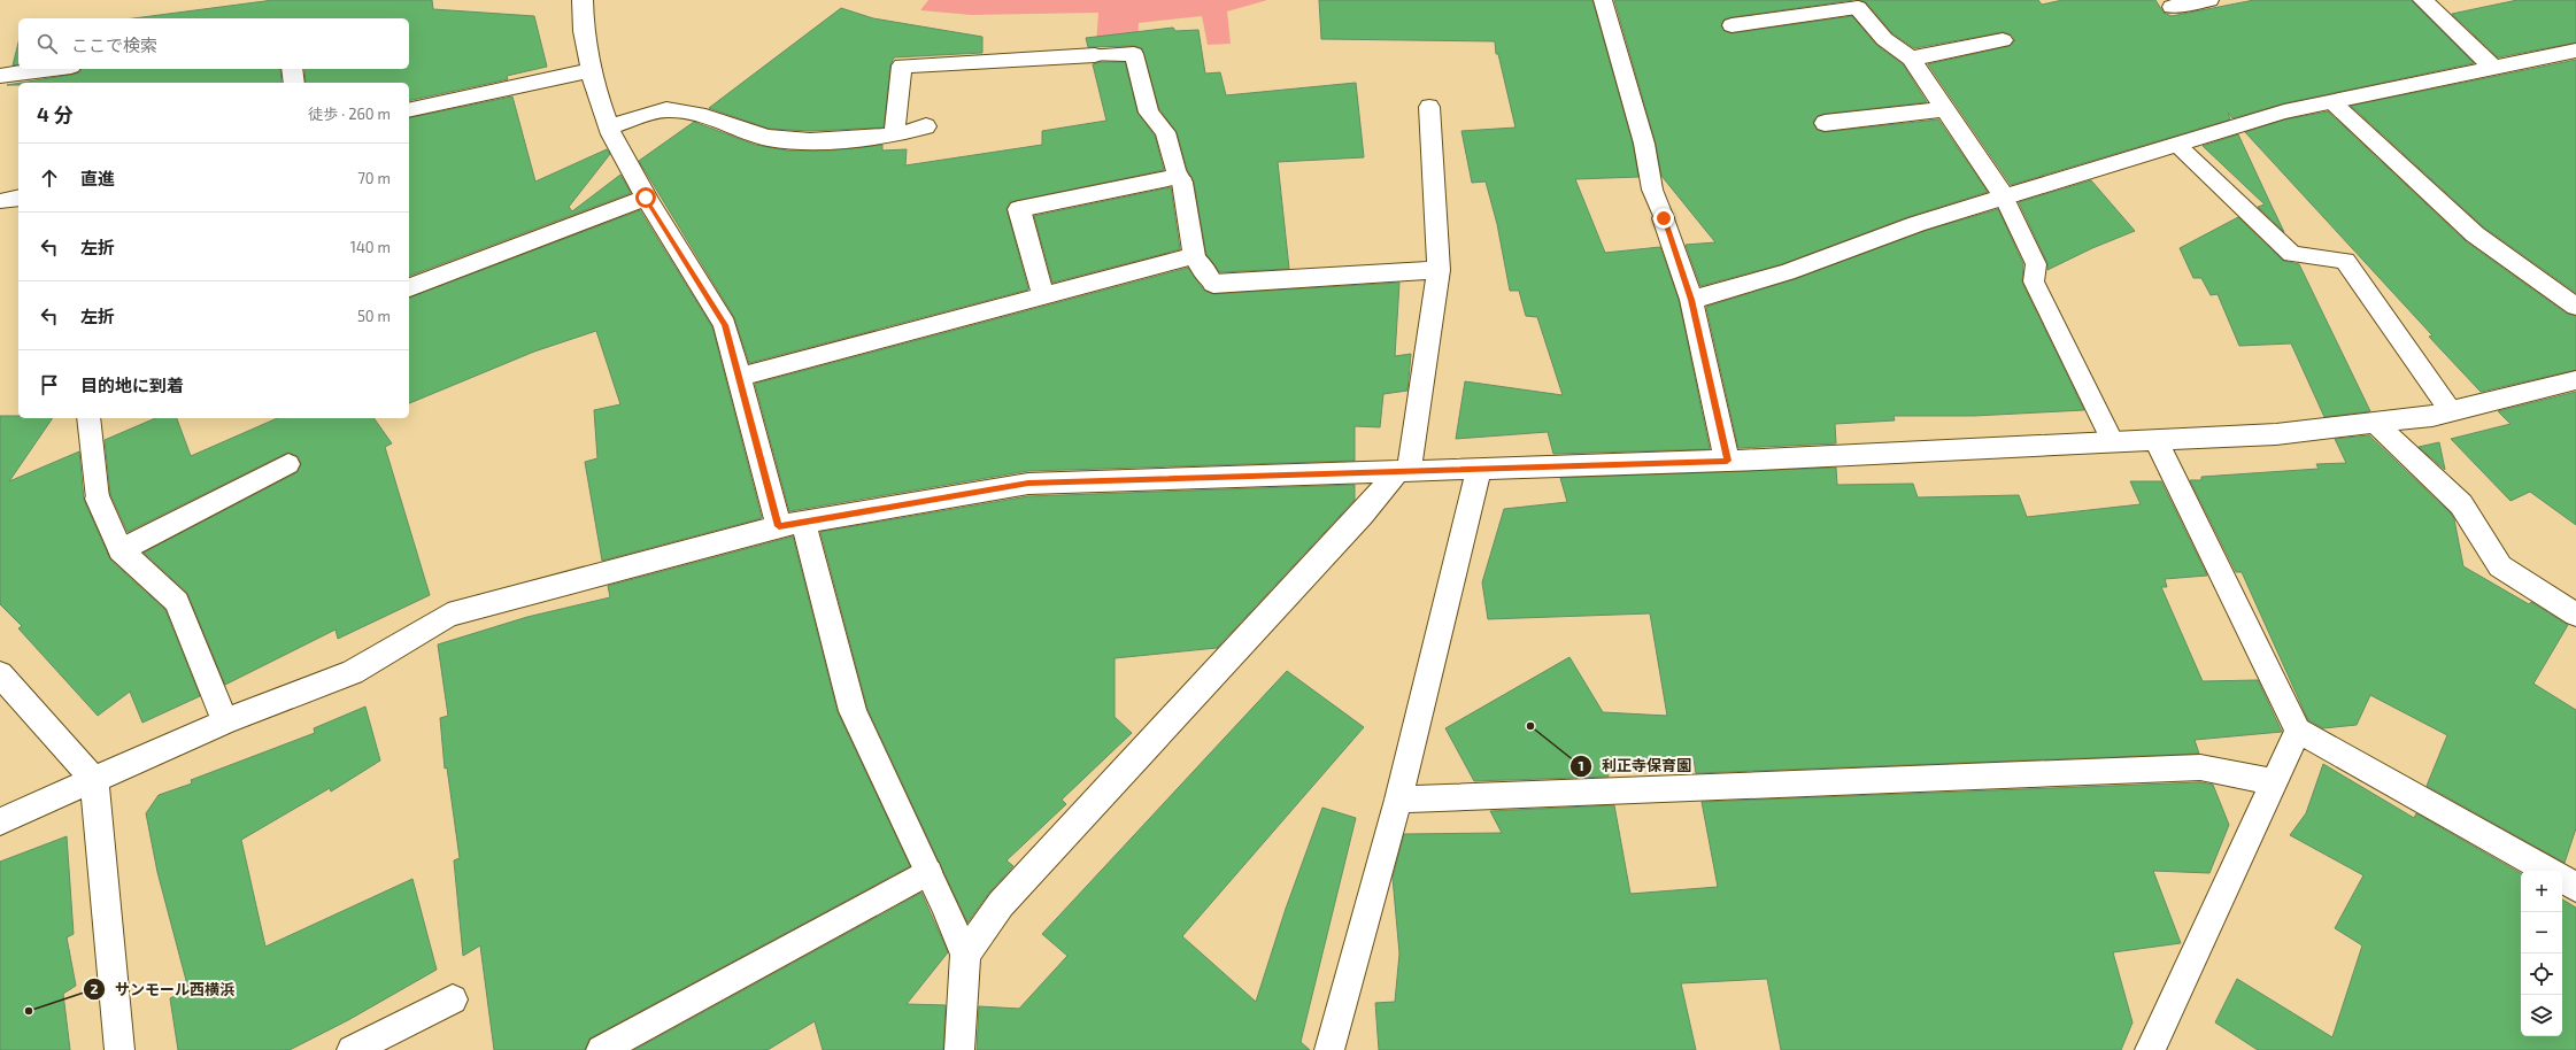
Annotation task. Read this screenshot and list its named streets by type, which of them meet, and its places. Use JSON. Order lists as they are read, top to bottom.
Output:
{
  "places": ["利正寺保育園", "サンモール西横浜"],
  "page": {
    "search": "ここで検索",
    "heading": ["4 分", "徒歩 · 260 m"],
    "list": [
      ["直進", "70 m"],
      ["左折", "140 m"],
      ["左折", "50 m"],
      "目的地に到着"
    ],
    "map_buttons": ["+", "−"]
  }
}
